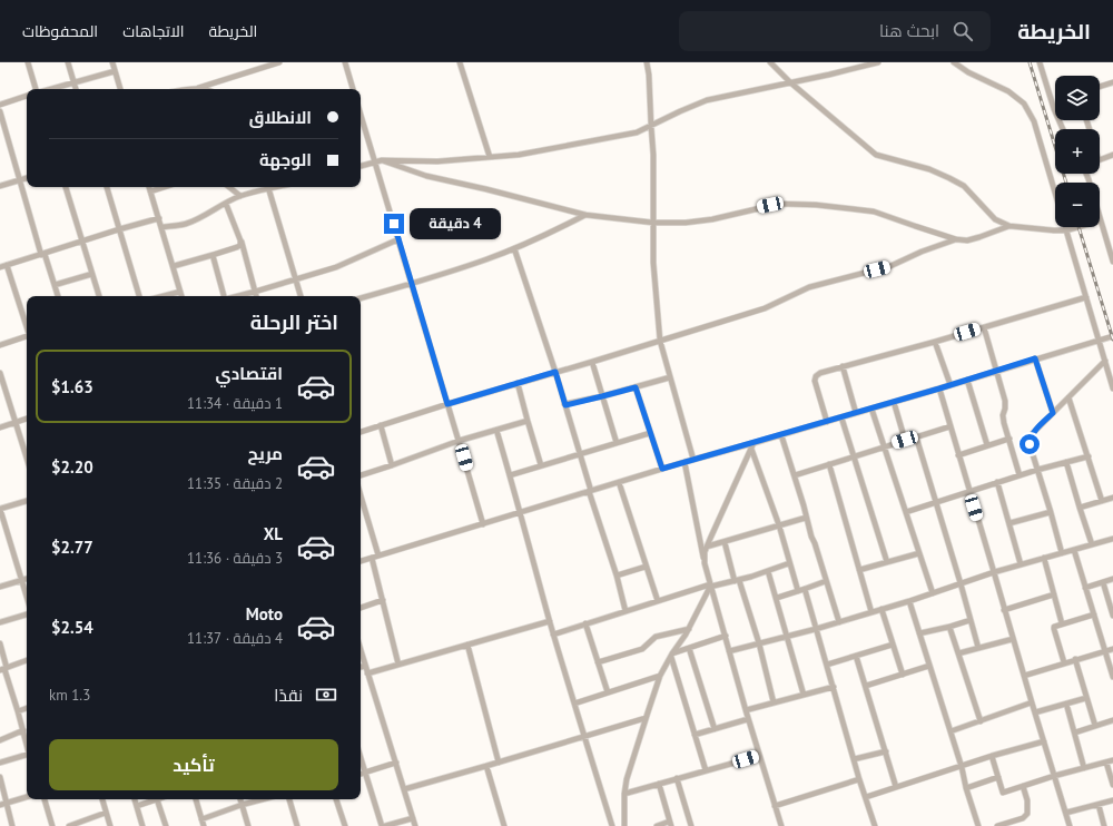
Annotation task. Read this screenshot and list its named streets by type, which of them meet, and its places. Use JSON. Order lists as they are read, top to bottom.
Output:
{
  "page": {
    "header": "الخريطة",
    "search": "ابحث هنا",
    "nav": ["الخريطة", "الاتجاهات", "المحفوظات"],
    "map_buttons": ["+", "−"],
    "banner": ["الانطلاق", "الوجهة"],
    "bubble": "4 دقيقة",
    "heading": "اختر الرحلة",
    "list": [
      {
        "name": "اقتصادي",
        "note": "1 دقيقة · 11:34",
        "value": "$1.63"
      },
      {
        "name": "مريح",
        "note": "2 دقيقة · 11:35",
        "value": "$2.20"
      },
      {
        "name": "XL",
        "note": "3 دقيقة · 11:36",
        "value": "$2.77"
      },
      {
        "name": "Moto",
        "note": "4 دقيقة · 11:37",
        "value": "$2.54"
      }
    ],
    "pay": ["نقدًا", "1.3 km"],
    "buttons": "تأكيد"
  }
}
